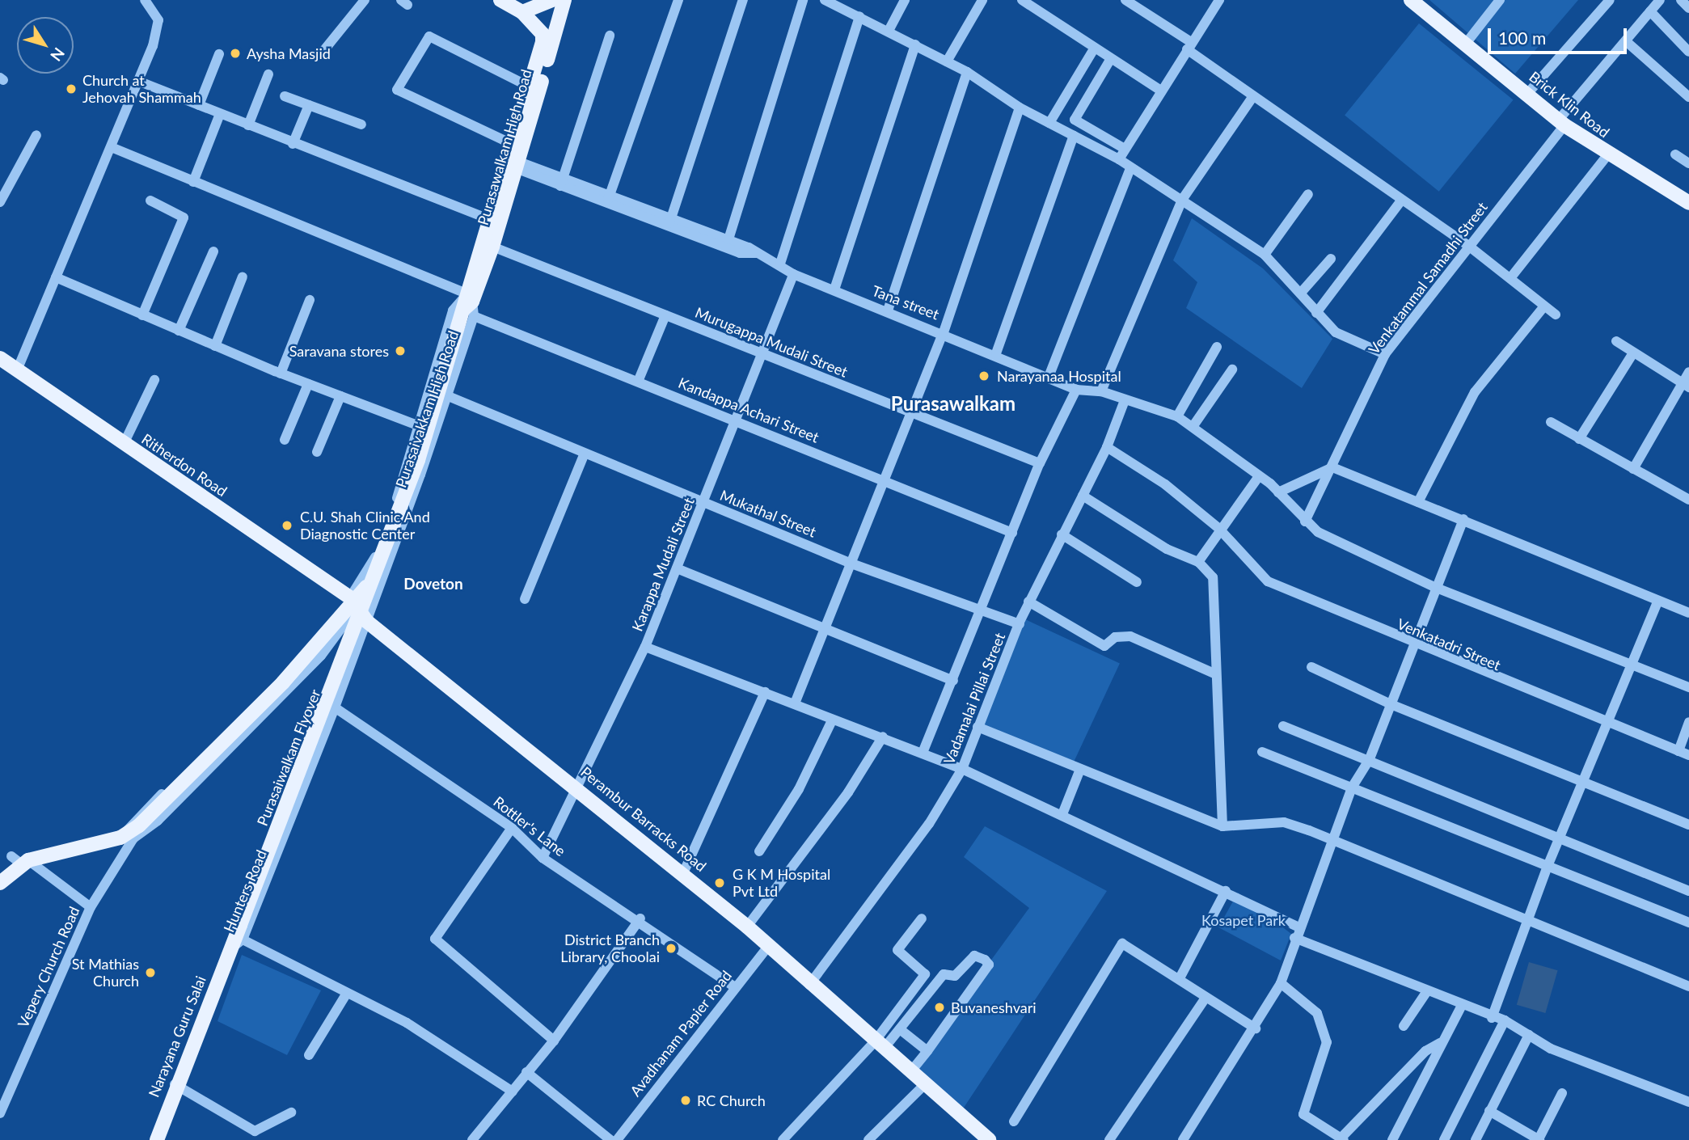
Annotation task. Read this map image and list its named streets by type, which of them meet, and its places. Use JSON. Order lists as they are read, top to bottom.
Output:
{
  "streets": {
    "main road": [
      "Brick Klin Road",
      "Purasawalkam High Road",
      "Ritherdon Road",
      "Purasaiwalkam Flyover",
      "Perambur Barracks Road",
      "Narayana Guru Salai"
    ],
    "street": [
      "Venkatammal Samadhi Street",
      "Tana street",
      "Murugappa Mudali Street",
      "Purasaivakkam High Road",
      "Kandappa Achari Street",
      "Mukathal Street",
      "Karappa Mudali Street",
      "Venkatadri Street",
      "Vadamalai Pillai Street",
      "Rottler's Lane",
      "Hunters Road",
      "Vepery Church Road",
      "Avadhanam Papier Road"
    ]
  },
  "crossings": [
    ["Brick Klin Road", "Venkatammal Samadhi Street"],
    ["Purasawalkam High Road", "Murugappa Mudali Street"],
    ["Purasawalkam High Road", "Purasaivakkam High Road"],
    ["Purasawalkam High Road", "Kandappa Achari Street"],
    ["Purasawalkam High Road", "Purasaiwalkam Flyover"],
    ["Venkatammal Samadhi Street", "Tana street"],
    ["Tana street", "Karappa Mudali Street"],
    ["Tana street", "Vadamalai Pillai Street"],
    ["Murugappa Mudali Street", "Karappa Mudali Street"],
    ["Purasaivakkam High Road", "Kandappa Achari Street"],
    ["Purasaivakkam High Road", "Ritherdon Road"],
    ["Purasaivakkam High Road", "Mukathal Street"],
    ["Purasaivakkam High Road", "Purasaiwalkam Flyover"],
    ["Purasaivakkam High Road", "Perambur Barracks Road"],
    ["Purasaivakkam High Road", "Hunters Road"],
    ["Purasaivakkam High Road", "Vepery Church Road"],
    ["Kandappa Achari Street", "Karappa Mudali Street"],
    ["Kandappa Achari Street", "Purasaiwalkam Flyover"],
    ["Ritherdon Road", "Perambur Barracks Road"],
    ["Ritherdon Road", "Hunters Road"],
    ["Ritherdon Road", "Vepery Church Road"],
    ["Mukathal Street", "Karappa Mudali Street"],
    ["Mukathal Street", "Vadamalai Pillai Street"],
    ["Karappa Mudali Street", "Perambur Barracks Road"],
    ["Karappa Mudali Street", "Rottler's Lane"],
    ["Venkatadri Street", "Vadamalai Pillai Street"],
    ["Vadamalai Pillai Street", "Perambur Barracks Road"],
    ["Purasaiwalkam Flyover", "Hunters Road"],
    ["Purasaiwalkam Flyover", "Vepery Church Road"],
    ["Purasaiwalkam Flyover", "Narayana Guru Salai"],
    ["Perambur Barracks Road", "Hunters Road"],
    ["Perambur Barracks Road", "Vepery Church Road"],
    ["Perambur Barracks Road", "Avadhanam Papier Road"],
    ["Rottler's Lane", "Hunters Road"],
    ["Rottler's Lane", "Avadhanam Papier Road"],
    ["Hunters Road", "Vepery Church Road"],
    ["Hunters Road", "Narayana Guru Salai"]
  ],
  "districts": ["Purasawalkam", "Doveton"],
  "parks": ["Kosapet Park"],
  "places": [
    "Aysha Masjid",
    "Church at Jehovah Shammah",
    "Saravana stores",
    "Narayanaa Hospital",
    "C.U. Shah Clinic And Diagnostic Center",
    "G K M Hospital Pvt Ltd",
    "District Branch Library, Choolai",
    "St Mathias Church",
    "Buvaneshvari",
    "RC Church"
  ],
  "scale_bar": "100 m",
  "north": "bottom right"
}
